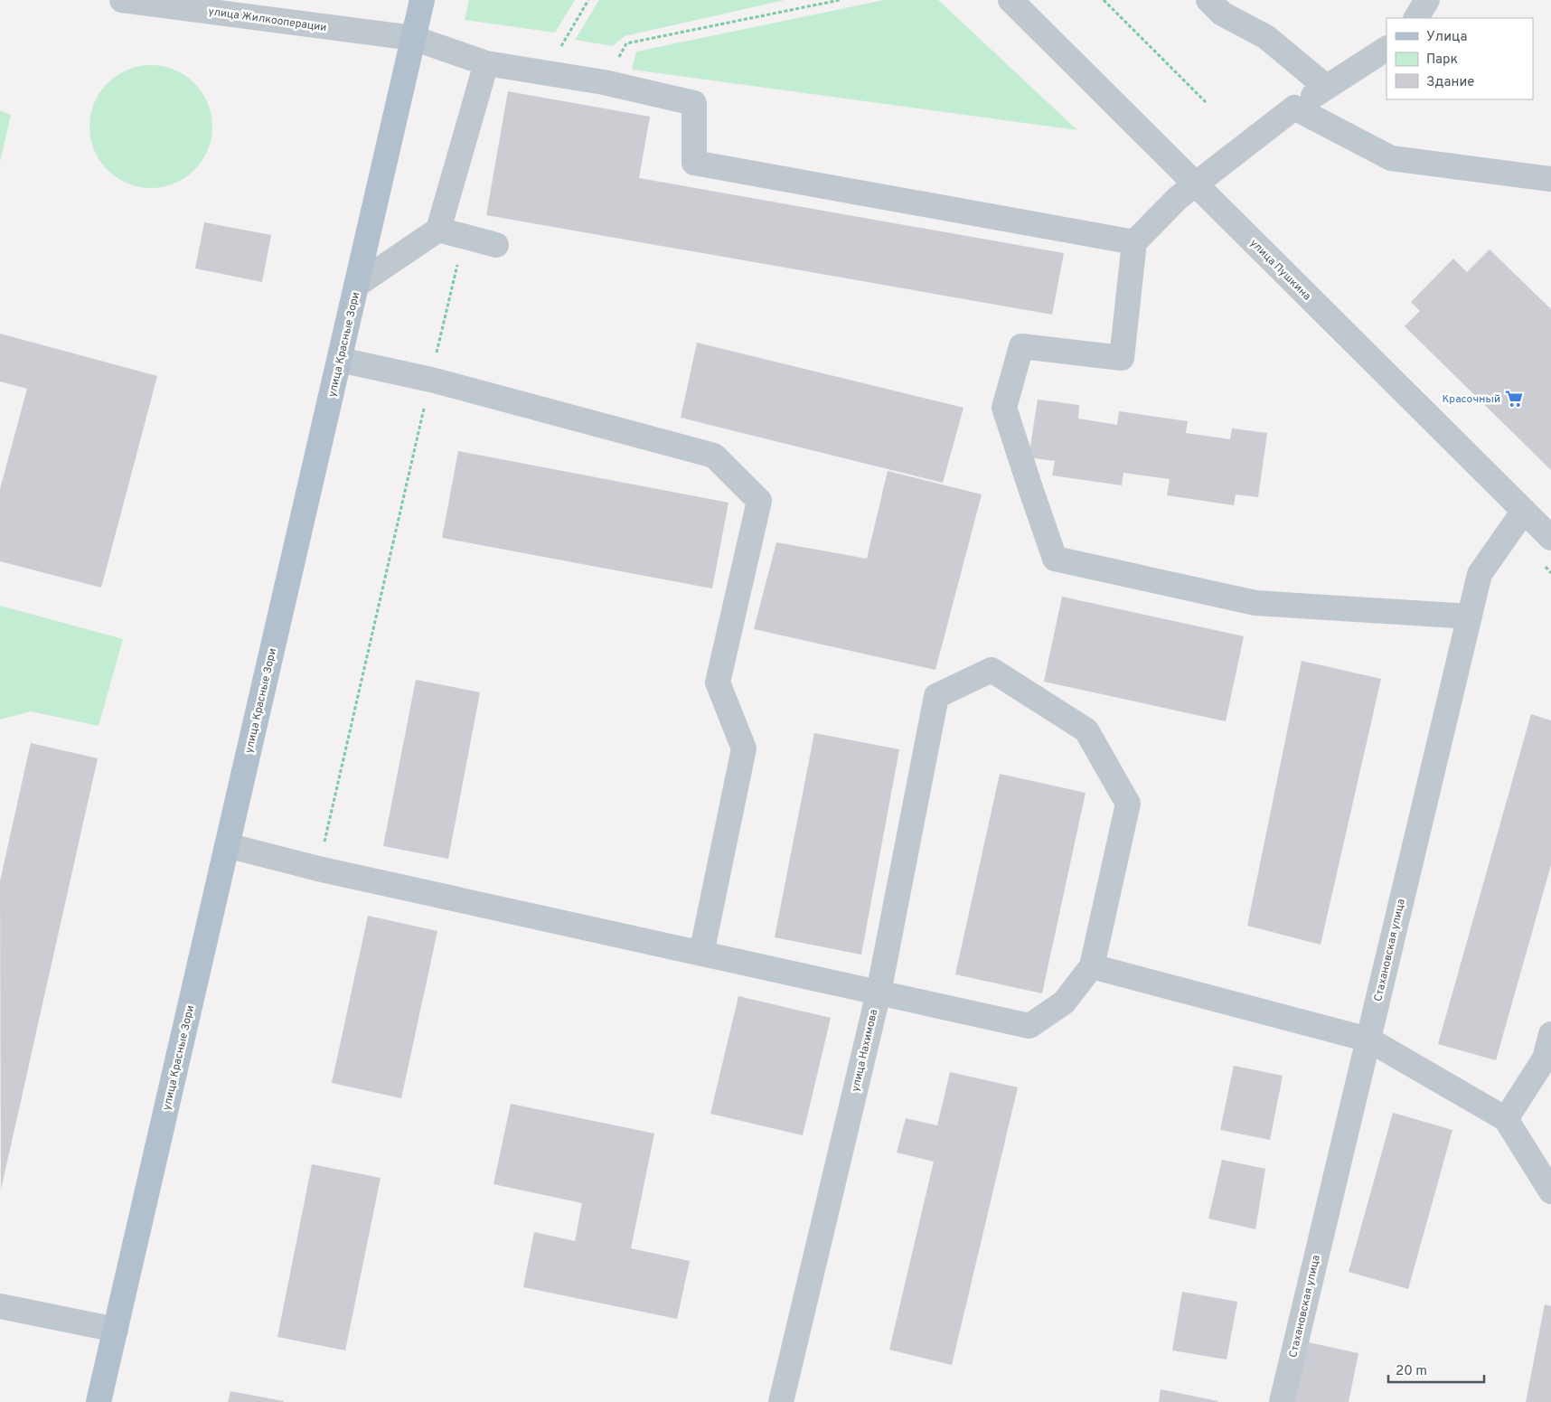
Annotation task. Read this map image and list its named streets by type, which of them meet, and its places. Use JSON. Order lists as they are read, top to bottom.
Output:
{
  "streets": {
    "main road": ["улица Красные Зори"],
    "street": [
      "улица Жилкооперации",
      "улица Пушкина",
      "Стахановская улица",
      "улица Нахимова"
    ]
  },
  "crossings": [
    ["улица Жилкооперации", "улица Красные Зори"],
    ["улица Пушкина", "Стахановская улица"]
  ],
  "places": {
    "supermarket": ["Красочный"]
  },
  "legend": ["Улица", "Парк", "Здание"],
  "scale_bar": "20 m"
}
